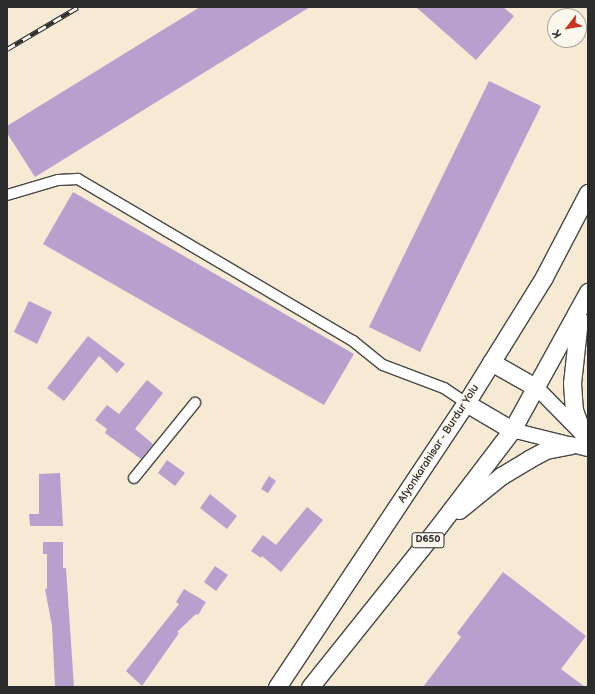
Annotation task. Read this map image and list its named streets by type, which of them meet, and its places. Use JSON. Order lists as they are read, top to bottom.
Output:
{
  "streets": {
    "highway": ["Afyonkarahisar - Burdur Yolu", "D650"]
  },
  "north": "bottom left"
}
